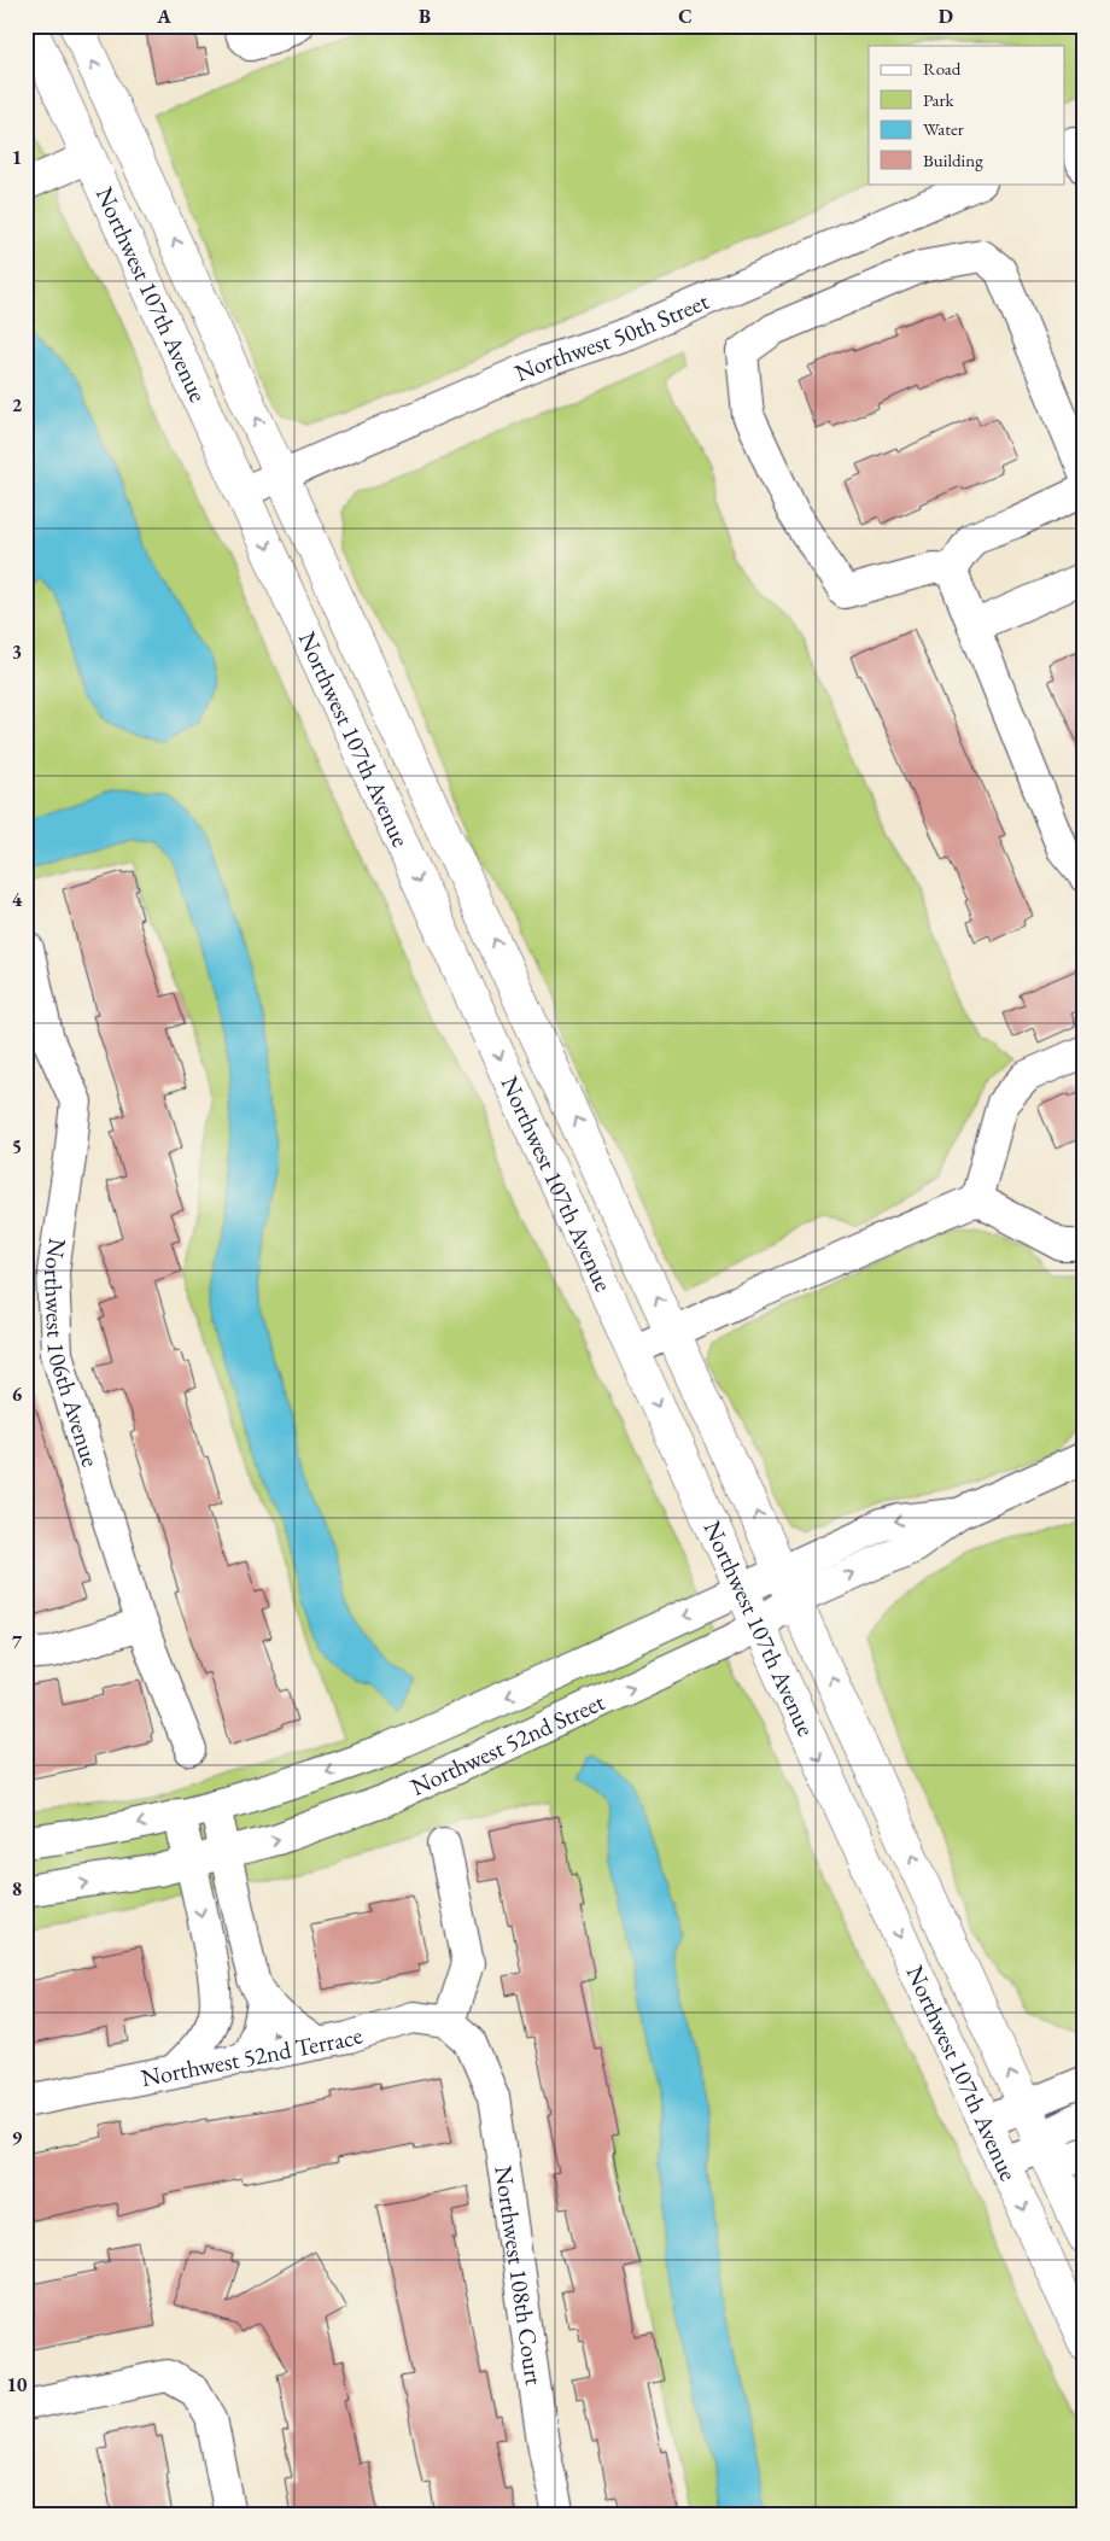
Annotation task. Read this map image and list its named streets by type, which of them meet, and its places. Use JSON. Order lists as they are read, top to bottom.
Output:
{
  "streets": {
    "main road": ["Northwest 107th Avenue"],
    "street": [
      "Northwest 50th Street",
      "Northwest 106th Avenue",
      "Northwest 52nd Street",
      "Northwest 52nd Terrace",
      "Northwest 108th Court"
    ]
  },
  "crossings": [
    ["Northwest 107th Avenue", "Northwest 50th Street"],
    ["Northwest 107th Avenue", "Northwest 52nd Street"],
    ["Northwest 52nd Terrace", "Northwest 108th Court"]
  ],
  "legend": [
    "Road",
    "Park",
    "Water",
    "Building"
  ],
  "grid": {
    "columns": [
      "A",
      "B",
      "C",
      "D"
    ],
    "rows": [
      "1",
      "2",
      "3",
      "4",
      "5",
      "6",
      "7",
      "8",
      "9",
      "10"
    ]
  }
}
